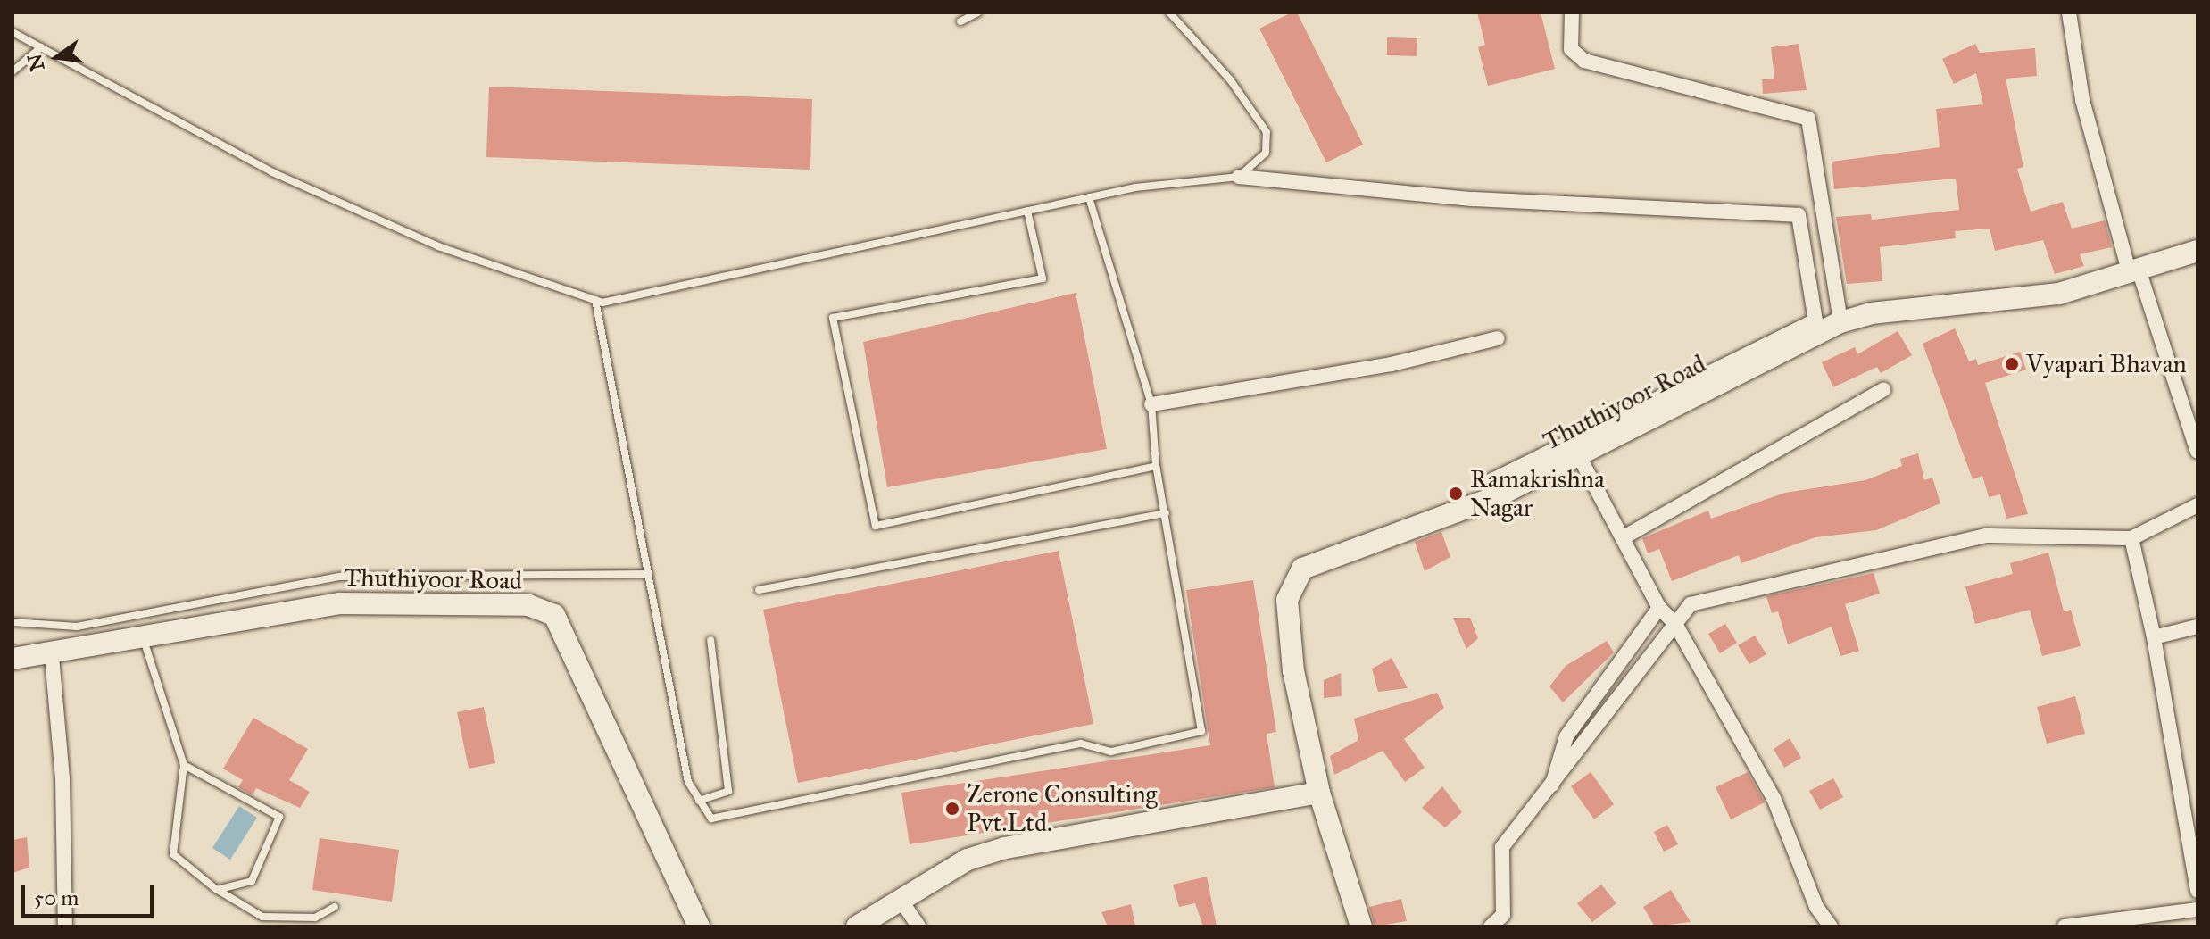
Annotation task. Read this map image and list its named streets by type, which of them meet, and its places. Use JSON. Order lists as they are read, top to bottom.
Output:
{
  "streets": {
    "street": ["Thuthiyoor Road"]
  },
  "places": ["Vyapari Bhavan", "Ramakrishna Nagar", "Zerone Consulting Pvt.Ltd."],
  "scale_bar": "50 m",
  "north": "left"
}
